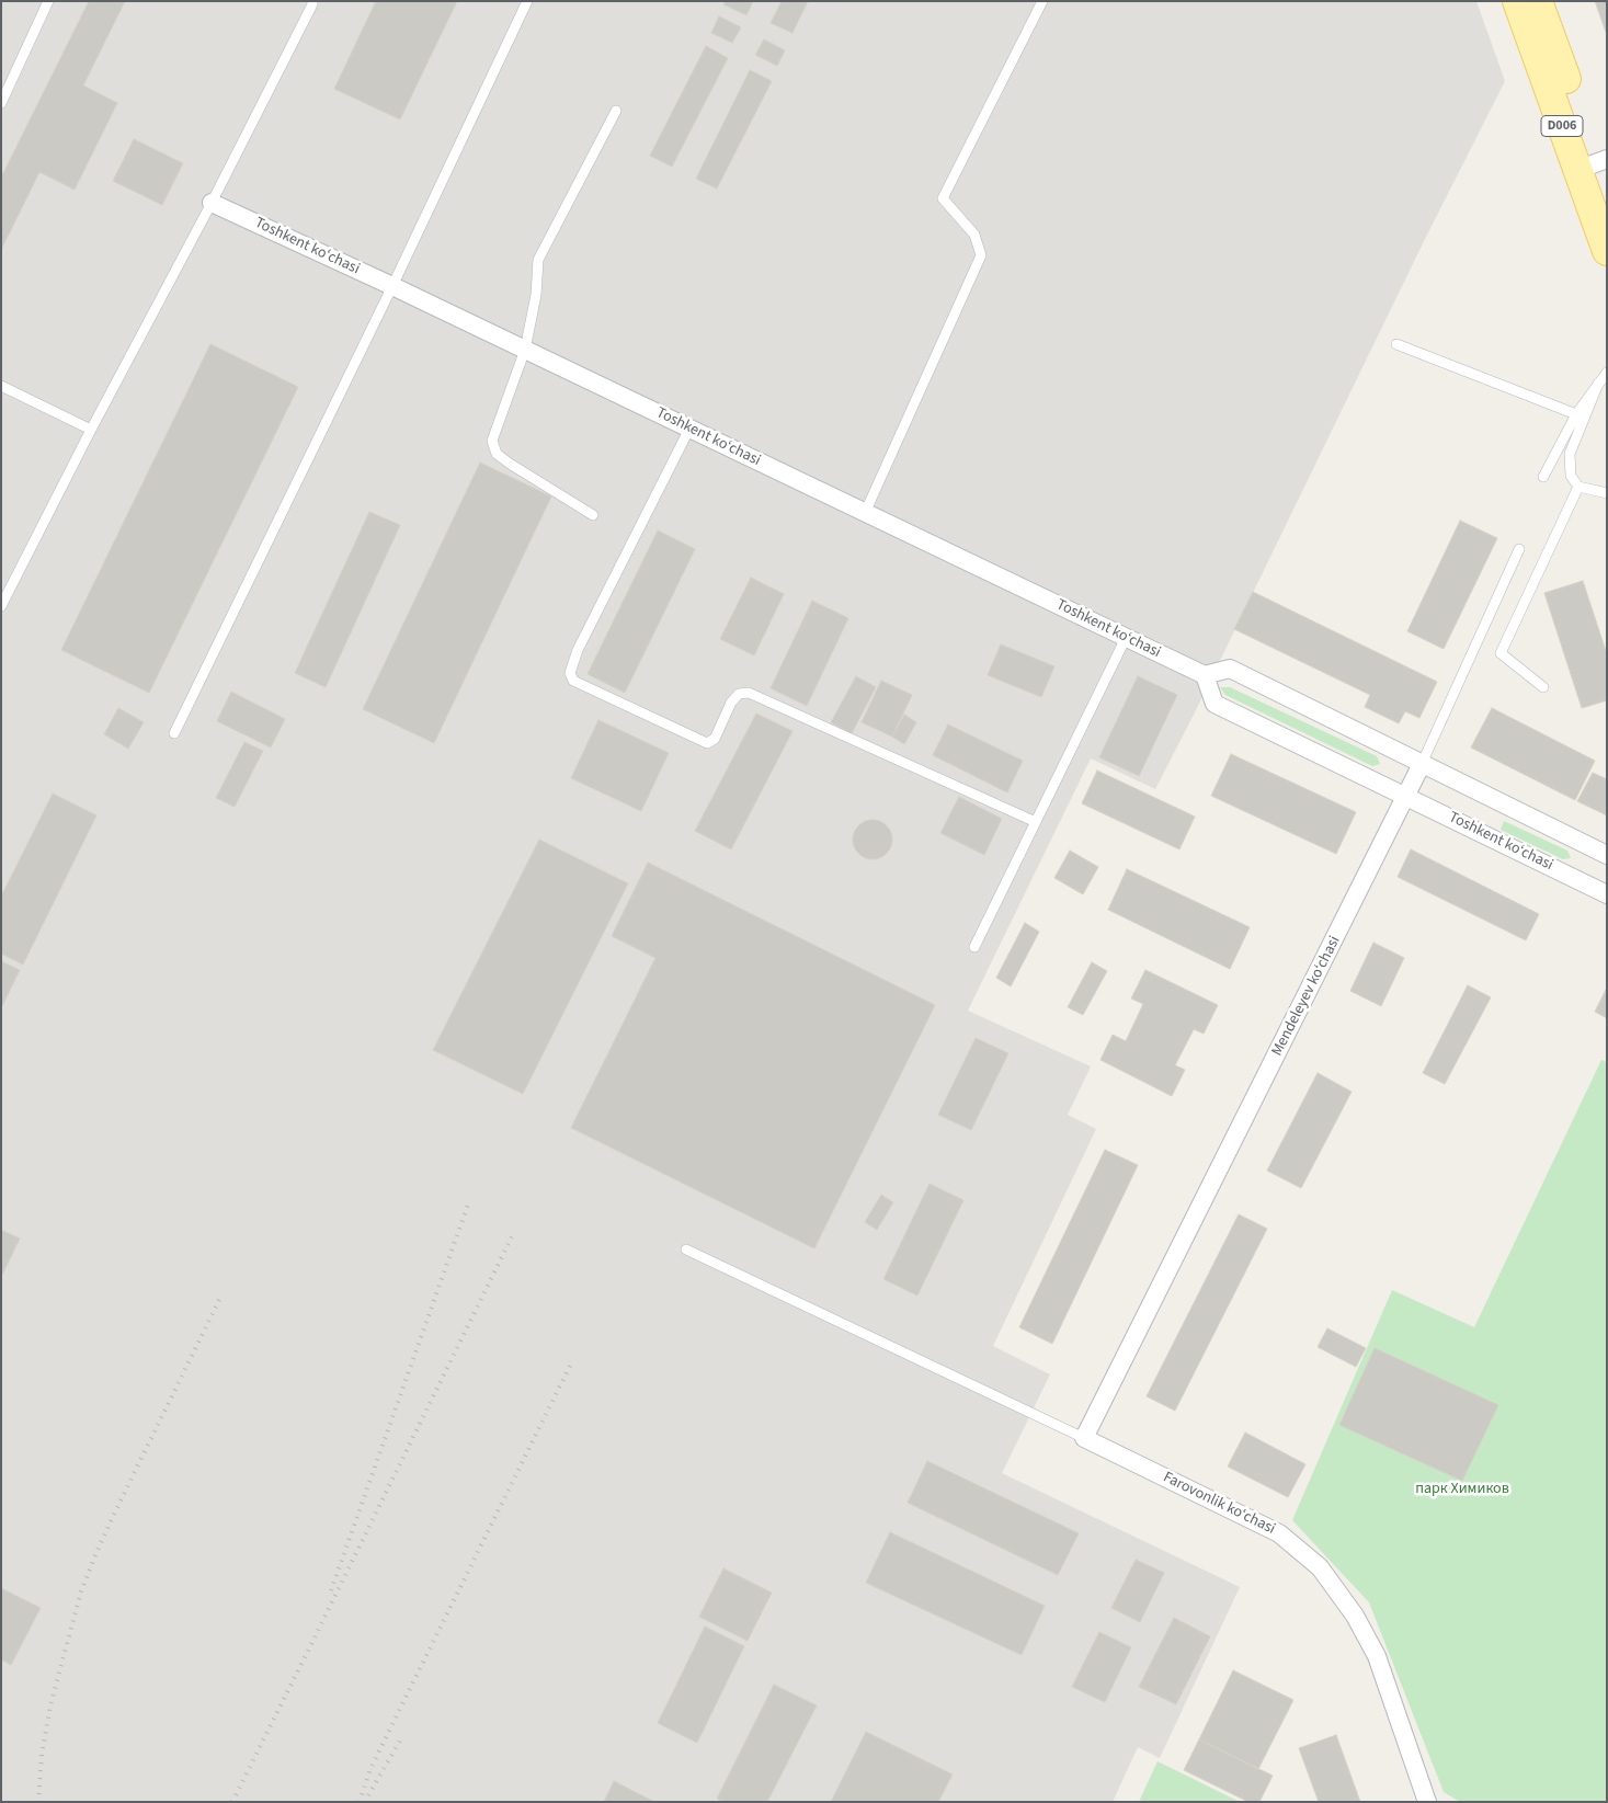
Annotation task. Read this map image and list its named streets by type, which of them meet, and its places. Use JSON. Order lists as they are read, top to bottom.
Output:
{
  "streets": {
    "main road": ["D006"],
    "street": ["Toshkent ko‘chasi", "Mendeleyev ko‘chasi", "Farovonlik ko‘chasi"]
  },
  "crossings": [
    ["Toshkent ko‘chasi", "Mendeleyev ko‘chasi"],
    ["Mendeleyev ko‘chasi", "Farovonlik ko‘chasi"]
  ],
  "parks": ["парк Химиков"]
}
